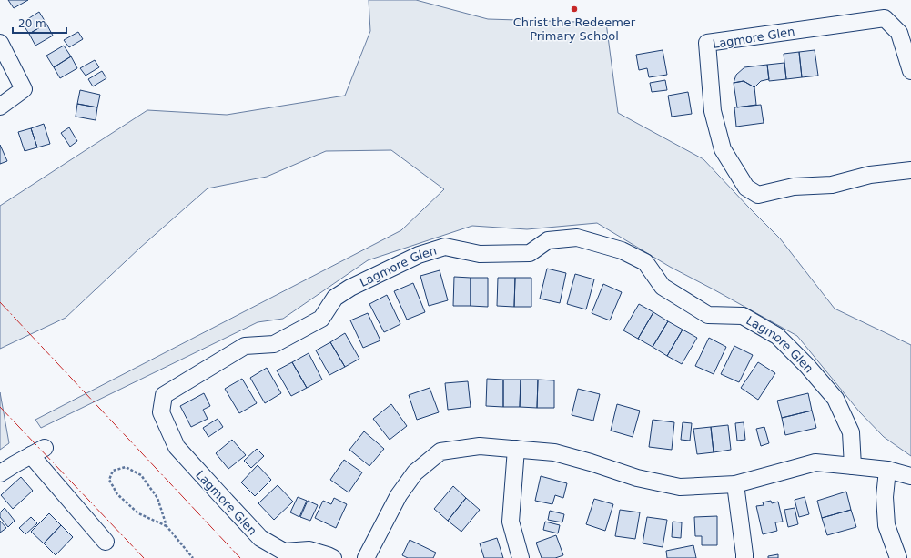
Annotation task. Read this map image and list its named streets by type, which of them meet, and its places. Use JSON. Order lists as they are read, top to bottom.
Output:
{
  "streets": {
    "street": ["Lagmore Glen"]
  },
  "places": ["Christ the Redeemer Primary School"],
  "scale_bar": "20 m"
}
